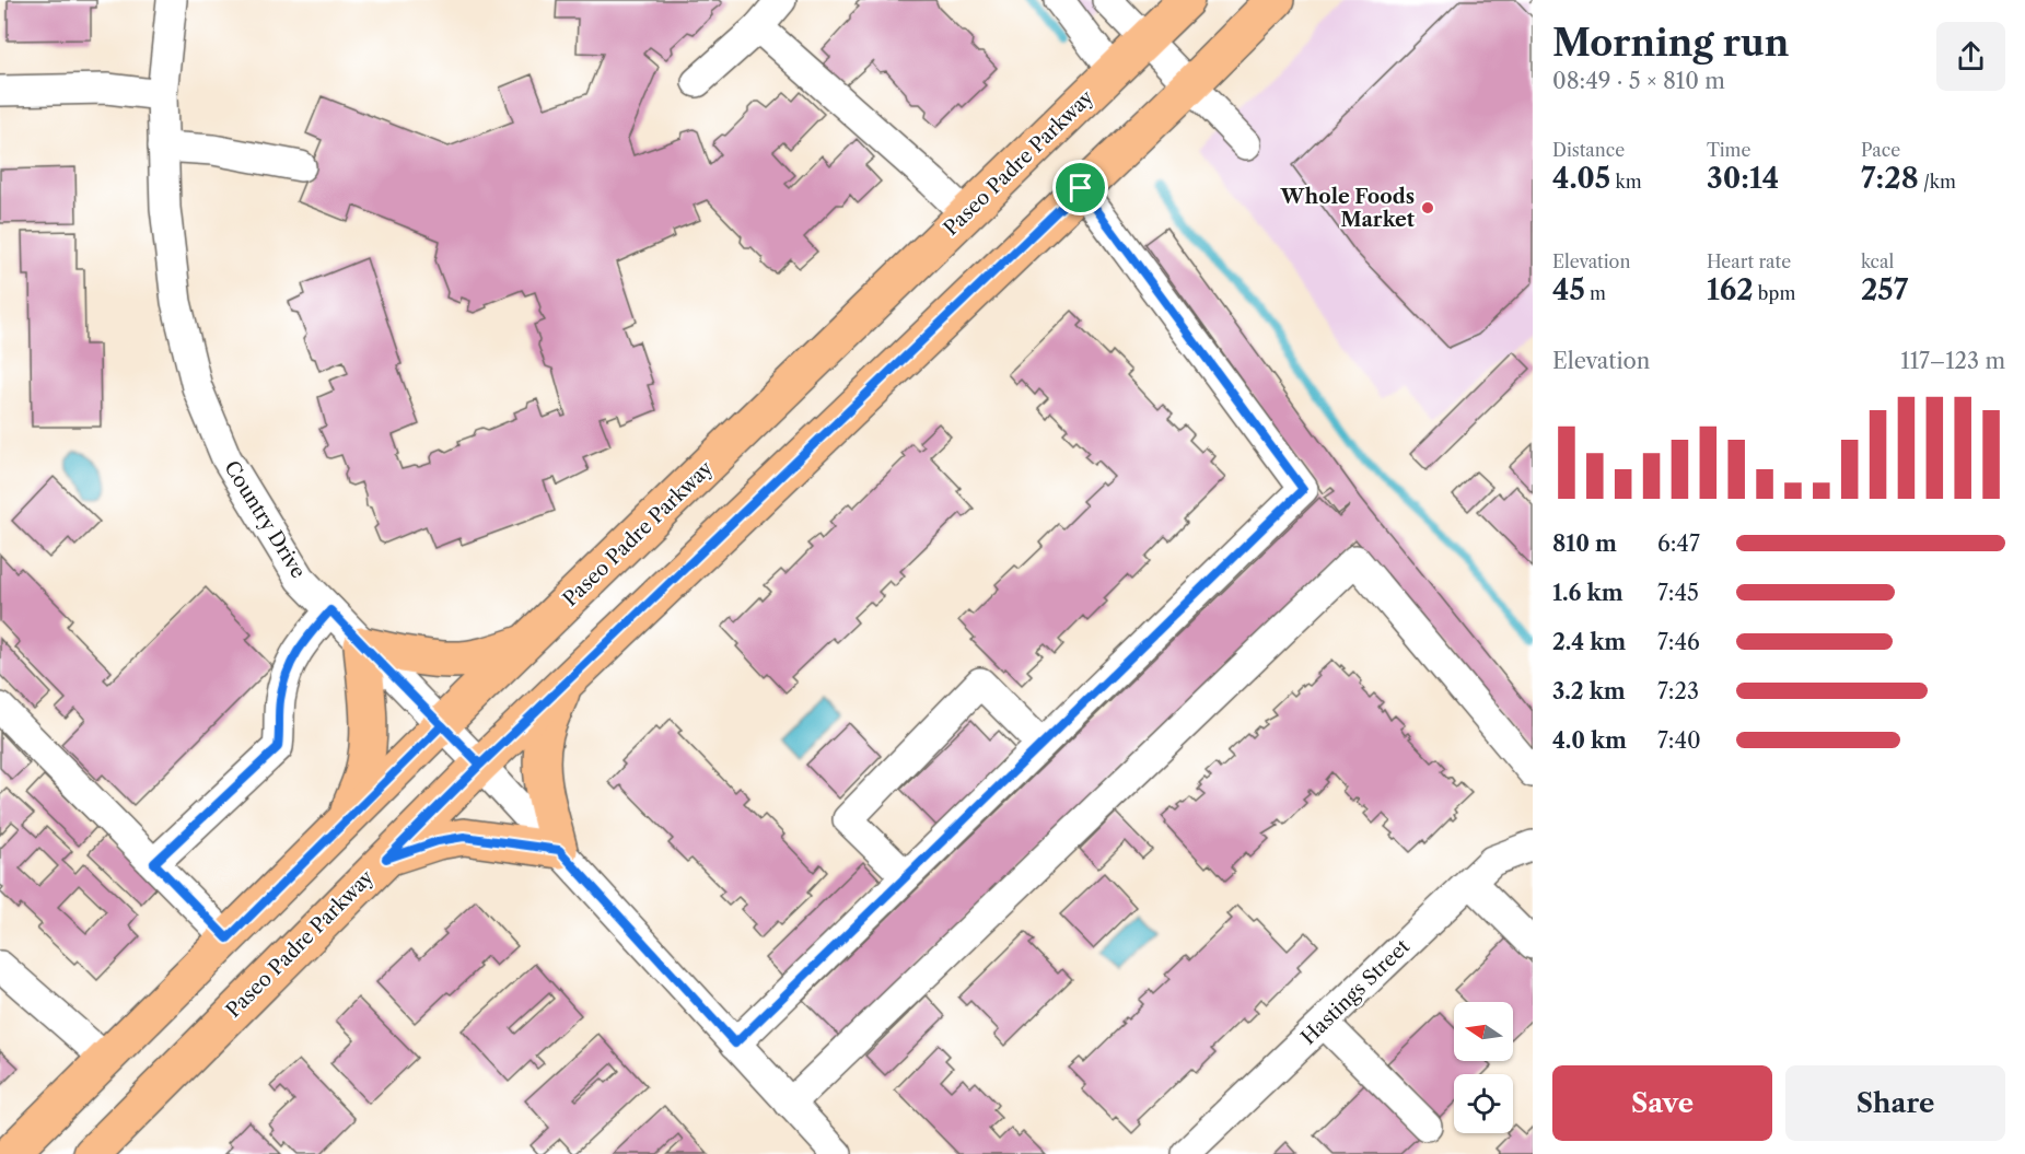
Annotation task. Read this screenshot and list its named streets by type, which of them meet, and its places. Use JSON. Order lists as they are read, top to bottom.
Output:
{
  "streets": {
    "main road": ["Paseo Padre Parkway"],
    "street": ["Country Drive", "Hastings Street"]
  },
  "crossings": [
    ["Paseo Padre Parkway", "Country Drive"]
  ],
  "places": ["Whole Foods Market"],
  "north": "left",
  "page": {
    "heading": ["Morning run", "08:49 · 5 × 810 m"],
    "stats": [
      ["Distance", "4.05 km"],
      ["Time", "30:14"],
      ["Pace", "7:28 /km"],
      ["Elevation", "45 m"],
      ["Heart rate", "162 bpm"],
      ["kcal", "257"]
    ],
    "chart": ["Elevation", "117–123 m"],
    "list": [
      {
        "name": "810 m",
        "note": "6:47"
      },
      {
        "name": "1.6 km",
        "note": "7:45"
      },
      {
        "name": "2.4 km",
        "note": "7:46"
      },
      {
        "name": "3.2 km",
        "note": "7:23"
      },
      {
        "name": "4.0 km",
        "note": "7:40"
      }
    ],
    "buttons": ["Save", "Share"]
  }
}
